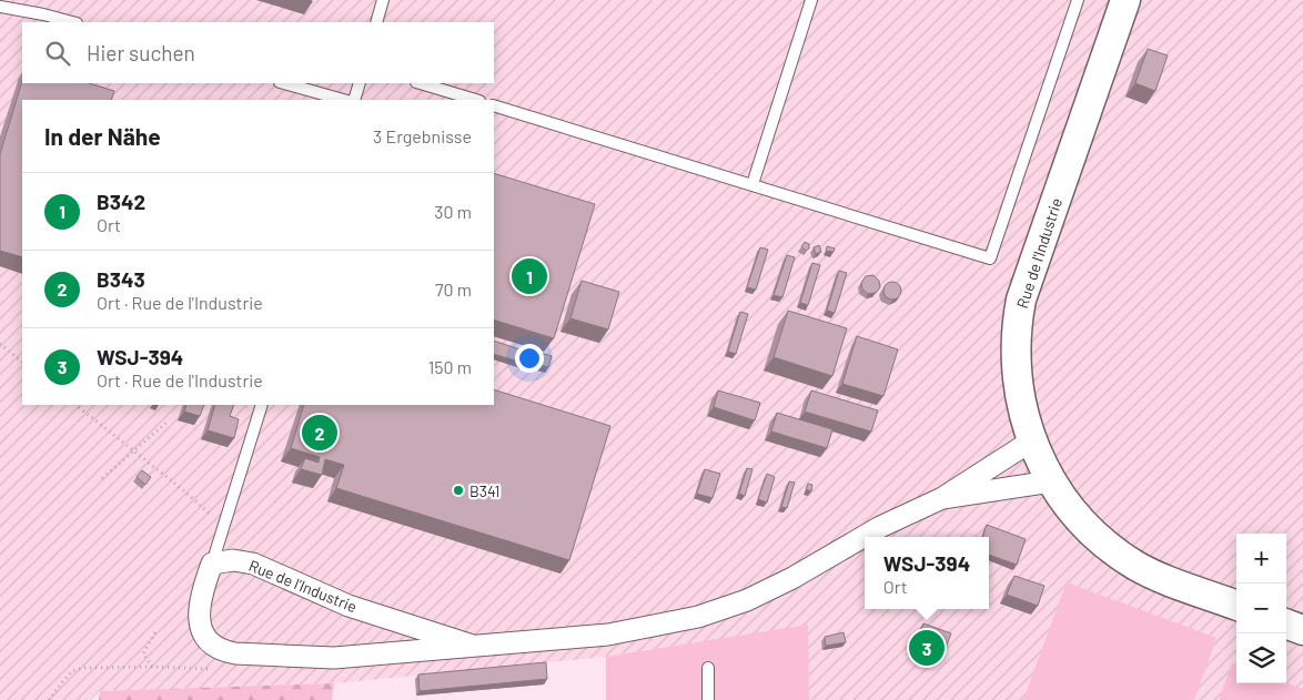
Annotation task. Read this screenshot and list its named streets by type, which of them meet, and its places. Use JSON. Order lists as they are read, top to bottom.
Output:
{
  "streets": {
    "main road": ["Rue de l'Industrie"]
  },
  "places": ["B341"],
  "page": {
    "search": "Hier suchen",
    "heading": ["In der Nähe", "3 Ergebnisse"],
    "list": [
      {
        "mark": "1",
        "name": "B342",
        "note": "Ort",
        "value": "30 m"
      },
      {
        "mark": "2",
        "name": "B343",
        "note": "Ort · Rue de l'Industrie",
        "value": "70 m"
      },
      {
        "mark": "3",
        "name": "WSJ-394",
        "note": "Ort · Rue de l'Industrie",
        "value": "150 m"
      }
    ],
    "pins": ["1", "2", "3"],
    "map_buttons": ["+", "−"],
    "popup": ["WSJ-394", "Ort"]
  }
}
